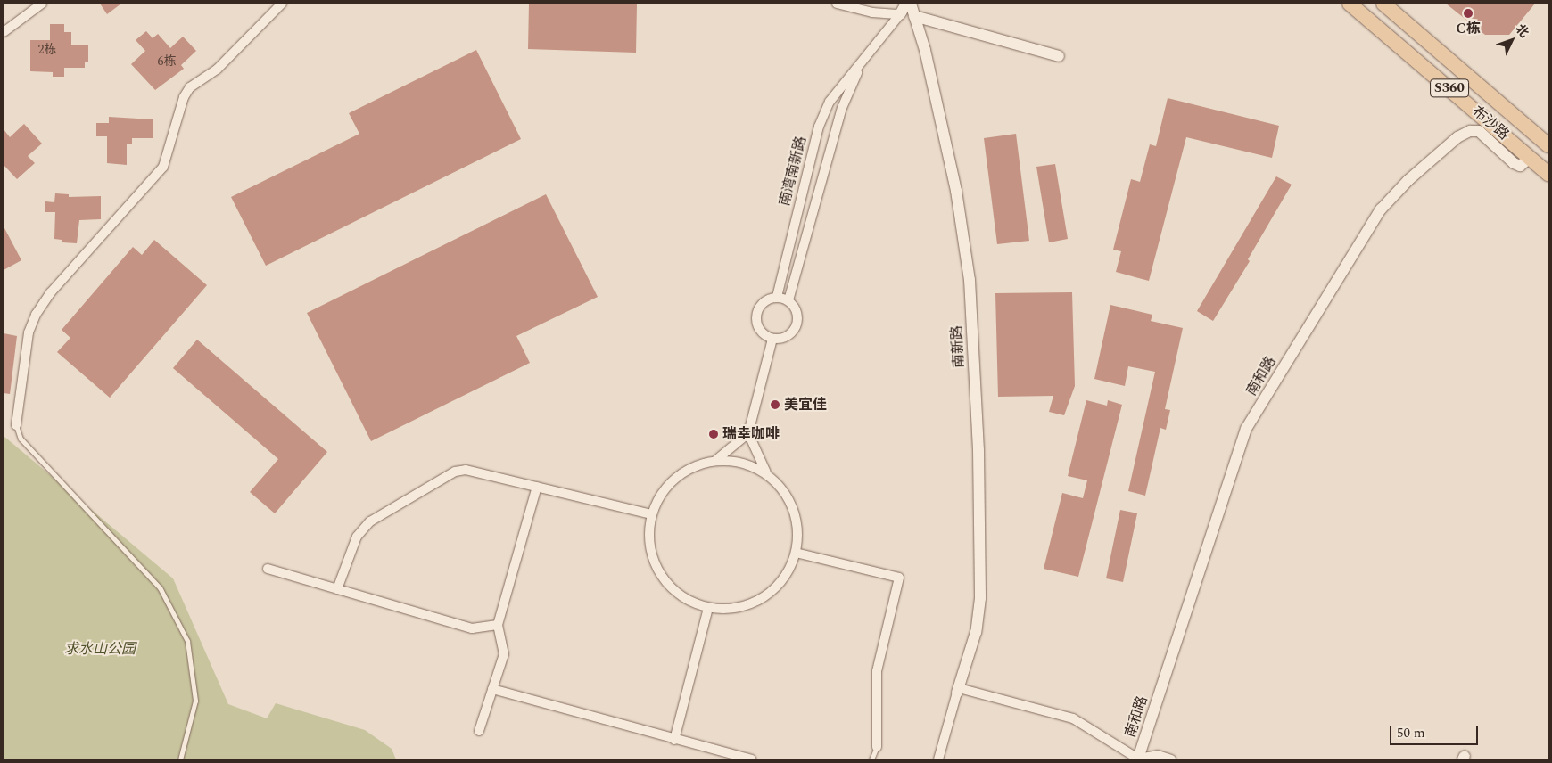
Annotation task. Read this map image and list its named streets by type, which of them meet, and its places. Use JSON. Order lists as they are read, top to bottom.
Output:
{
  "streets": {
    "main road": ["S360", "布沙路"],
    "street": ["南湾南新路", "南新路", "南和路"]
  },
  "crossings": [
    ["布沙路", "南和路"]
  ],
  "parks": ["求水山公园"],
  "places": ["C栋", "美宜佳", "瑞幸咖啡"],
  "house_numbers": ["2栋", "6栋"],
  "scale_bar": "50 m",
  "north": "top right"
}
